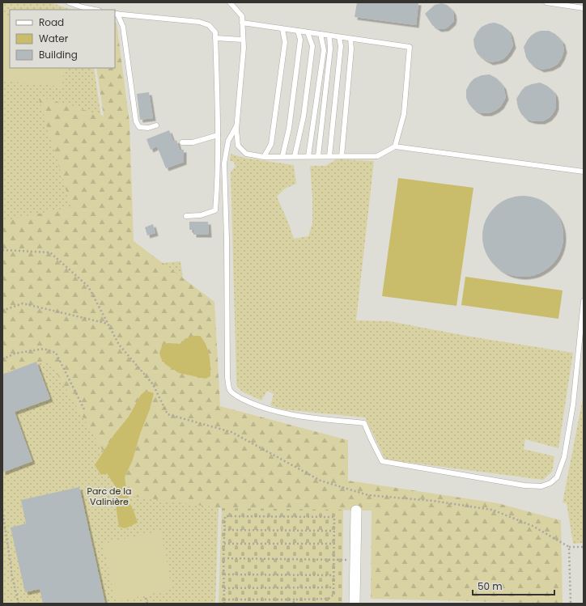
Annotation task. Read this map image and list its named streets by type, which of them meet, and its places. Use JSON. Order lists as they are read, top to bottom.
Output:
{
  "parks": ["Parc de la Valinière"],
  "legend": ["Road", "Water", "Building"],
  "scale_bar": "50 m"
}
